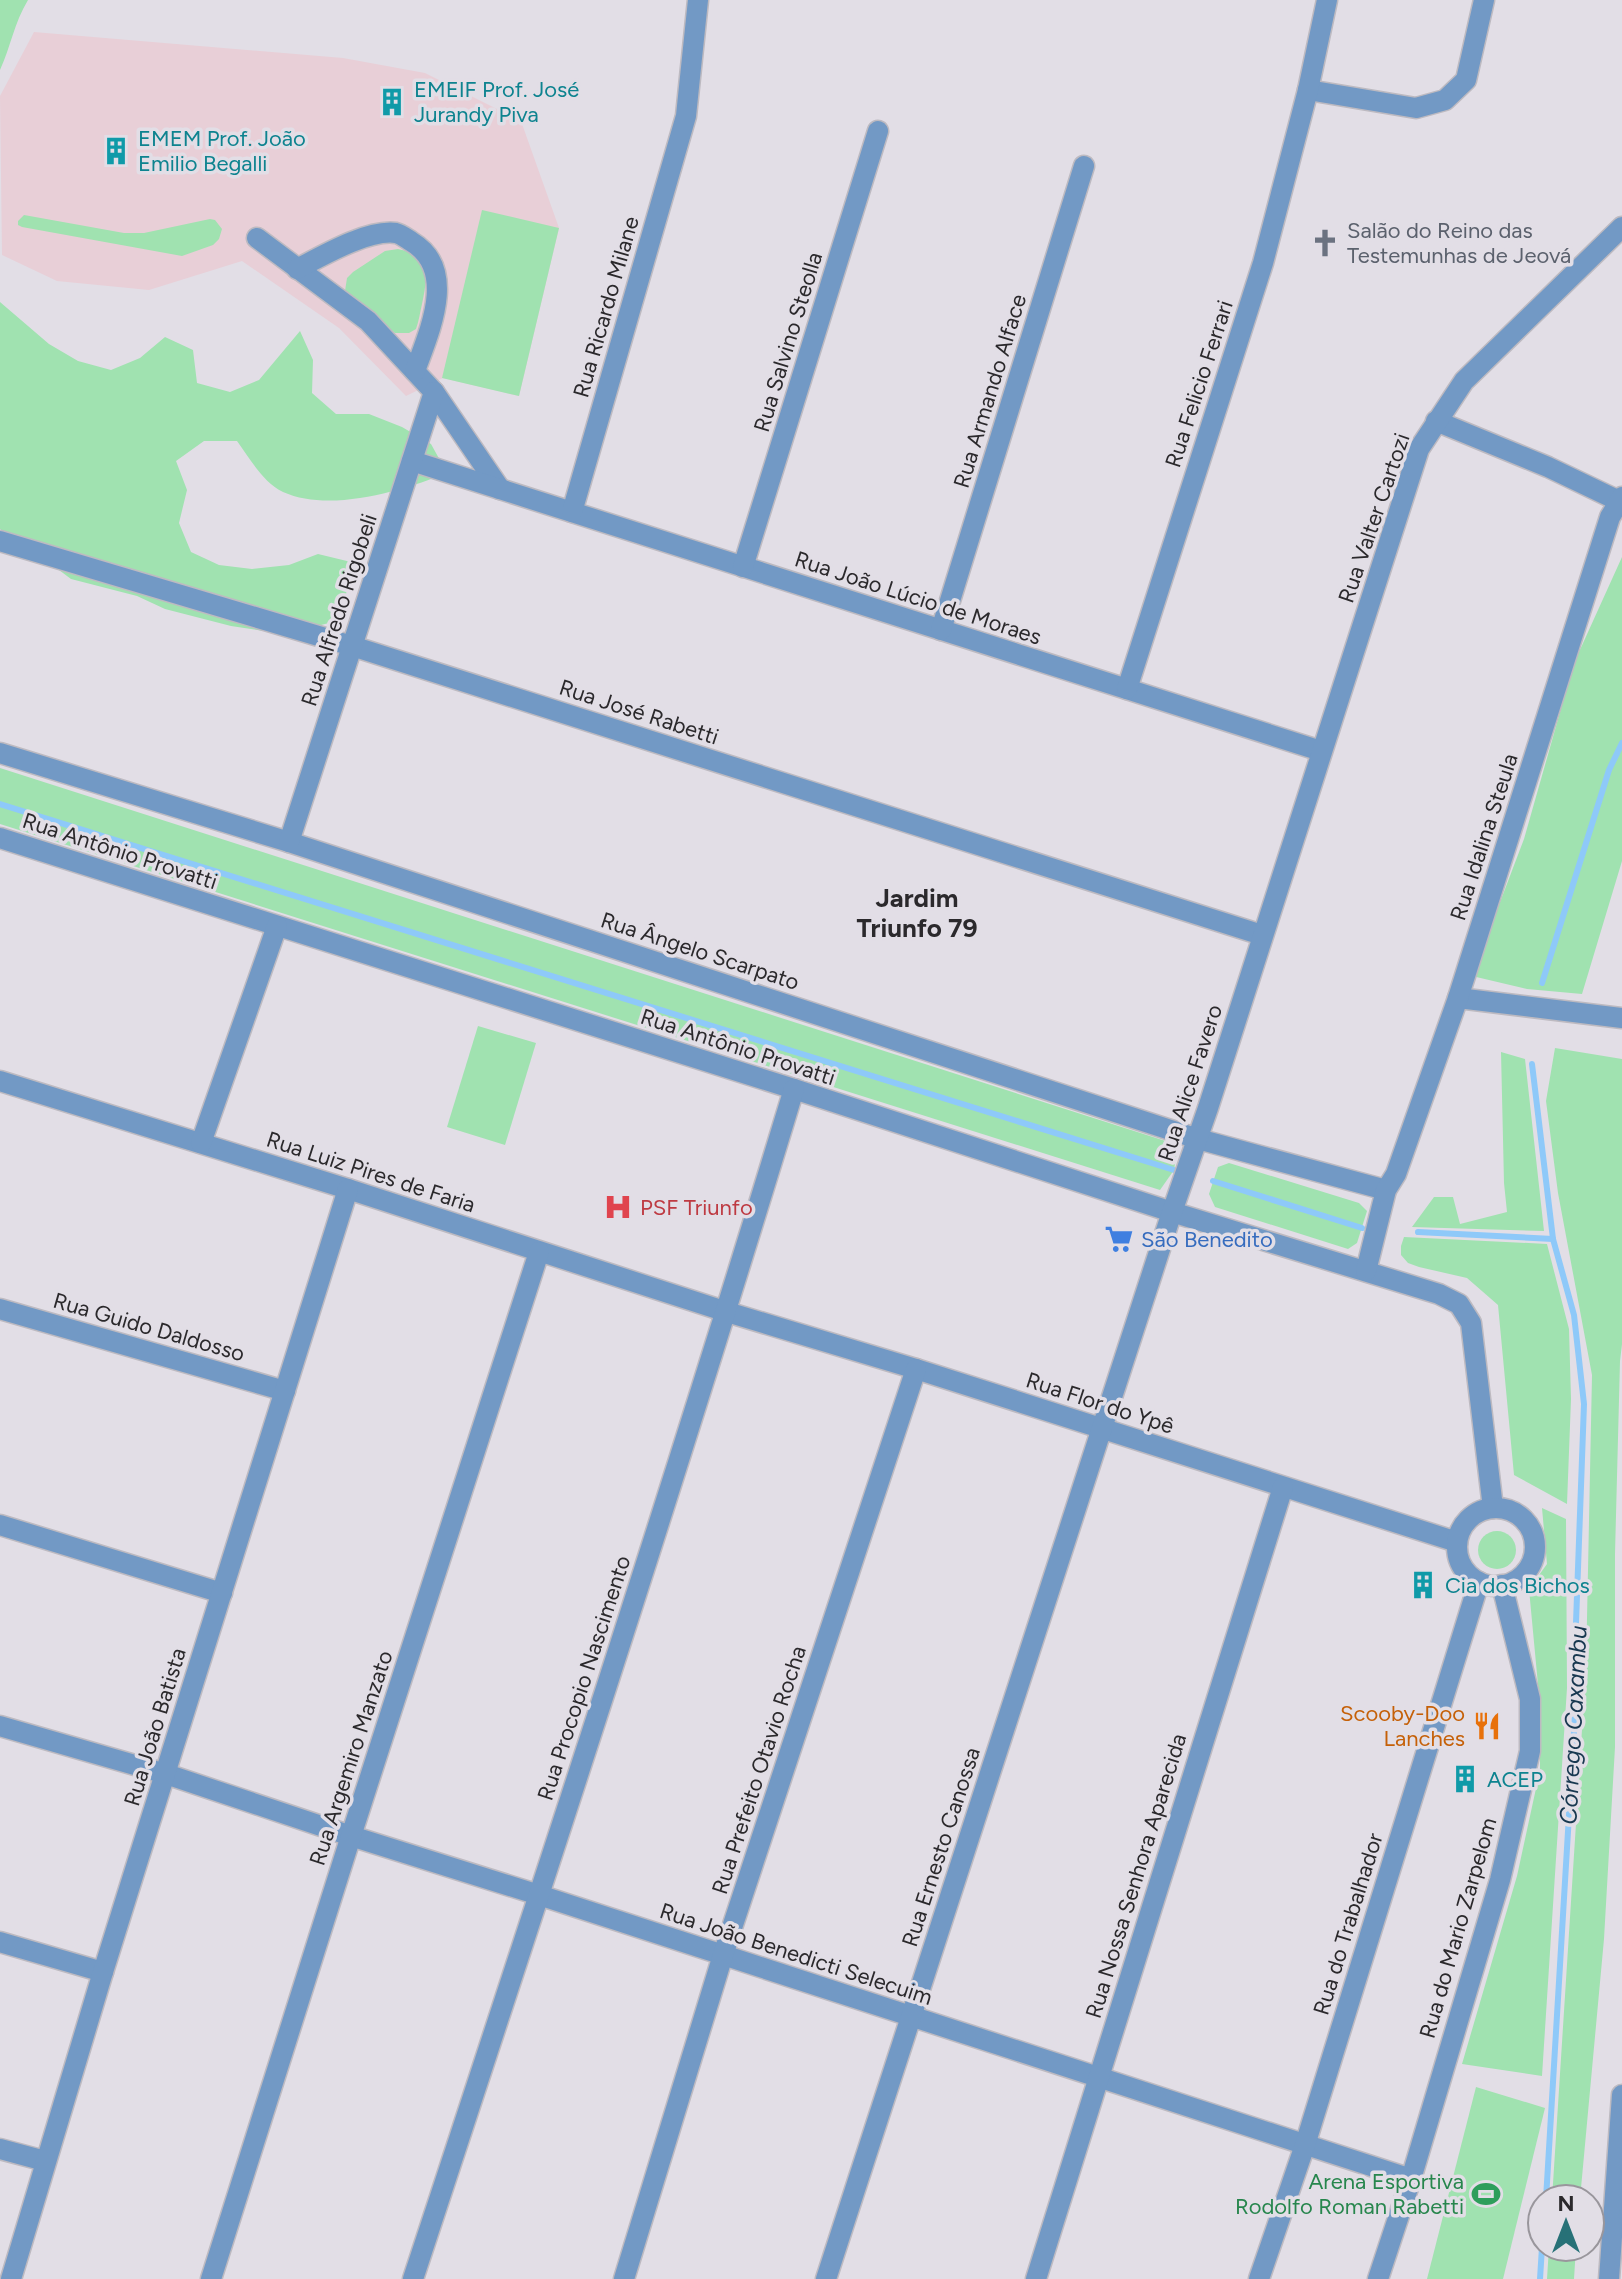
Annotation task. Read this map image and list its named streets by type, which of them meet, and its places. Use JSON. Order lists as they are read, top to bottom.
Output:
{
  "streets": {
    "street": [
      "Rua Ricardo Milane",
      "Rua Salvino Steolla",
      "Rua Felicio Ferrari",
      "Rua Armando Alface",
      "Rua Valter Cartozi",
      "Rua João Lúcio de Moraes",
      "Rua Alfredo Rigobeli",
      "Rua José Rabetti",
      "Rua Idalina Steula",
      "Rua Antônio Provatti",
      "Rua Ângelo Scarpato",
      "Rua Alice Favero",
      "Rua Luiz Pires de Faria",
      "Rua Guido Daldosso",
      "Rua Flor do Ypê",
      "Rua Procopio Nascimento",
      "Rua João Batista",
      "Rua Argemiro Manzato",
      "Rua Prefeito Otavio Rocha",
      "Rua Ernesto Canossa",
      "Rua Nossa Senhora Aparecida",
      "Rua do Trabalhador",
      "Rua do Mario Zarpelom",
      "Rua João Benedicti Selecuim"
    ]
  },
  "crossings": [
    ["Rua Ricardo Milane", "Rua João Lúcio de Moraes"],
    ["Rua Salvino Steolla", "Rua João Lúcio de Moraes"],
    ["Rua Felicio Ferrari", "Rua João Lúcio de Moraes"],
    ["Rua Armando Alface", "Rua João Lúcio de Moraes"],
    ["Rua Valter Cartozi", "Rua João Lúcio de Moraes"],
    ["Rua Valter Cartozi", "Rua Alice Favero"],
    ["Rua João Lúcio de Moraes", "Rua Alfredo Rigobeli"],
    ["Rua João Lúcio de Moraes", "Rua Alice Favero"],
    ["Rua Alfredo Rigobeli", "Rua José Rabetti"],
    ["Rua Alfredo Rigobeli", "Rua Ângelo Scarpato"],
    ["Rua José Rabetti", "Rua Alice Favero"],
    ["Rua Idalina Steula", "Rua Antônio Provatti"],
    ["Rua Idalina Steula", "Rua Ângelo Scarpato"],
    ["Rua Antônio Provatti", "Rua Alice Favero"],
    ["Rua Antônio Provatti", "Rua Flor do Ypê"],
    ["Rua Antônio Provatti", "Rua Procopio Nascimento"],
    ["Rua Antônio Provatti", "Rua do Trabalhador"],
    ["Rua Antônio Provatti", "Rua do Mario Zarpelom"],
    ["Rua Ângelo Scarpato", "Rua Alice Favero"],
    ["Rua Alice Favero", "Rua Flor do Ypê"],
    ["Rua Alice Favero", "Rua Ernesto Canossa"],
    ["Rua Luiz Pires de Faria", "Rua Flor do Ypê"],
    ["Rua Luiz Pires de Faria", "Rua Procopio Nascimento"],
    ["Rua Luiz Pires de Faria", "Rua João Batista"],
    ["Rua Luiz Pires de Faria", "Rua Argemiro Manzato"],
    ["Rua Guido Daldosso", "Rua João Batista"],
    ["Rua Flor do Ypê", "Rua Procopio Nascimento"],
    ["Rua Flor do Ypê", "Rua Prefeito Otavio Rocha"],
    ["Rua Flor do Ypê", "Rua Ernesto Canossa"],
    ["Rua Flor do Ypê", "Rua Nossa Senhora Aparecida"],
    ["Rua Flor do Ypê", "Rua do Trabalhador"],
    ["Rua Flor do Ypê", "Rua do Mario Zarpelom"],
    ["Rua Procopio Nascimento", "Rua João Benedicti Selecuim"],
    ["Rua João Batista", "Rua João Benedicti Selecuim"],
    ["Rua Argemiro Manzato", "Rua João Benedicti Selecuim"],
    ["Rua Prefeito Otavio Rocha", "Rua João Benedicti Selecuim"],
    ["Rua Ernesto Canossa", "Rua João Benedicti Selecuim"],
    ["Rua Nossa Senhora Aparecida", "Rua João Benedicti Selecuim"],
    ["Rua do Trabalhador", "Rua do Mario Zarpelom"],
    ["Rua do Trabalhador", "Rua João Benedicti Selecuim"],
    ["Rua do Mario Zarpelom", "Rua João Benedicti Selecuim"]
  ],
  "districts": ["Jardim Triunfo 79"],
  "water": ["Córrego Caxambu"],
  "places": {
    "building": [
      "EMEIF Prof. José Jurandy Piva",
      "EMEM Prof. João Emilio Begalli",
      "Cia dos Bichos",
      "ACEP"
    ],
    "church": ["Salão do Reino das Testemunhas de Jeová"],
    "hospital": ["PSF Triunfo"],
    "supermarket": ["São Benedito"],
    "restaurant": ["Scooby-Doo Lanches"],
    "sports": ["Arena Esportiva Rodolfo Roman Rabetti"]
  },
  "north": "top"
}
